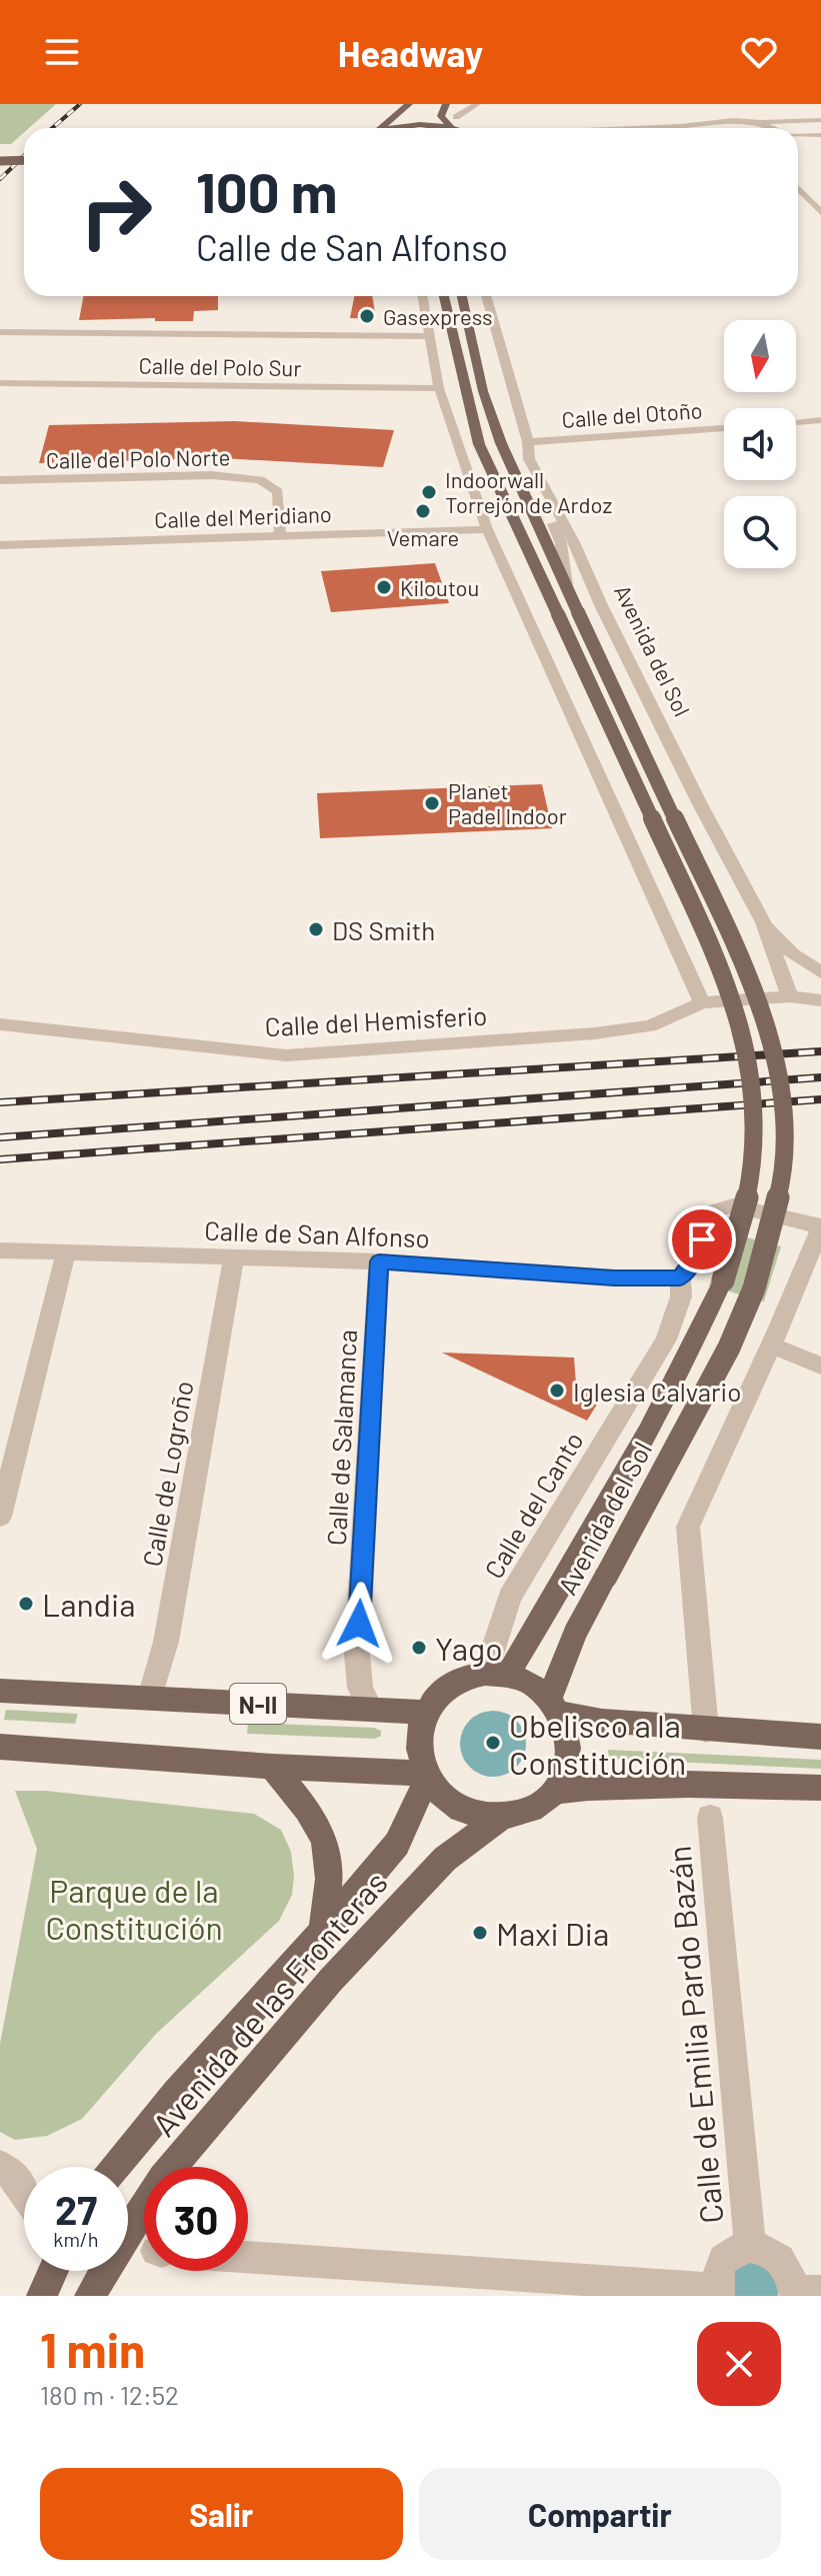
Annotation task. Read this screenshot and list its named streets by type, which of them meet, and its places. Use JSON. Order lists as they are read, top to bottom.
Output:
{
  "streets": {
    "main road": ["Avenida del Sol", "N-II", "Avenida de las Fronteras"],
    "street": [
      "Calle del Polo Sur",
      "Calle del Otoño",
      "Calle del Polo Norte",
      "Calle del Meridiano",
      "Calle del Hemisferio",
      "Calle de San Alfonso",
      "Calle de Salamanca",
      "Calle de Logroño",
      "Calle del Canto",
      "Calle de Emilia Pardo Bazán"
    ]
  },
  "crossings": [
    ["Calle del Otoño", "Avenida del Sol"],
    ["Calle del Polo Norte", "Calle del Meridiano"],
    ["Avenida del Sol", "Calle del Canto"],
    ["Avenida del Sol", "N-II"],
    ["Avenida del Sol", "Avenida de las Fronteras"],
    ["Calle de San Alfonso", "Calle de Salamanca"],
    ["Calle de San Alfonso", "Calle de Logroño"],
    ["Calle de San Alfonso", "Calle del Canto"],
    ["Calle de Salamanca", "N-II"],
    ["Calle de Logroño", "N-II"],
    ["Calle del Canto", "N-II"],
    ["Calle del Canto", "Avenida de las Fronteras"],
    ["N-II", "Avenida de las Fronteras"]
  ],
  "parks": ["Parque de la Constitución"],
  "places": [
    "Gasexpress",
    "Indoorwall Torrejón de Ardoz",
    "Vemare",
    "Kiloutou",
    "Planet Padel Indoor",
    "DS Smith",
    "Iglesia Calvario",
    "Landia",
    "Yago",
    "Obelisco a la Constitución",
    "Maxi Dia"
  ],
  "north": "bottom",
  "page": {
    "header": "Headway",
    "turn": ["100 m", "Calle de San Alfonso"],
    "speed": "27 km/h",
    "limit": "30",
    "heading": ["1 min", "180 m · 12:52"],
    "buttons": ["Salir", "Compartir"]
  }
}
